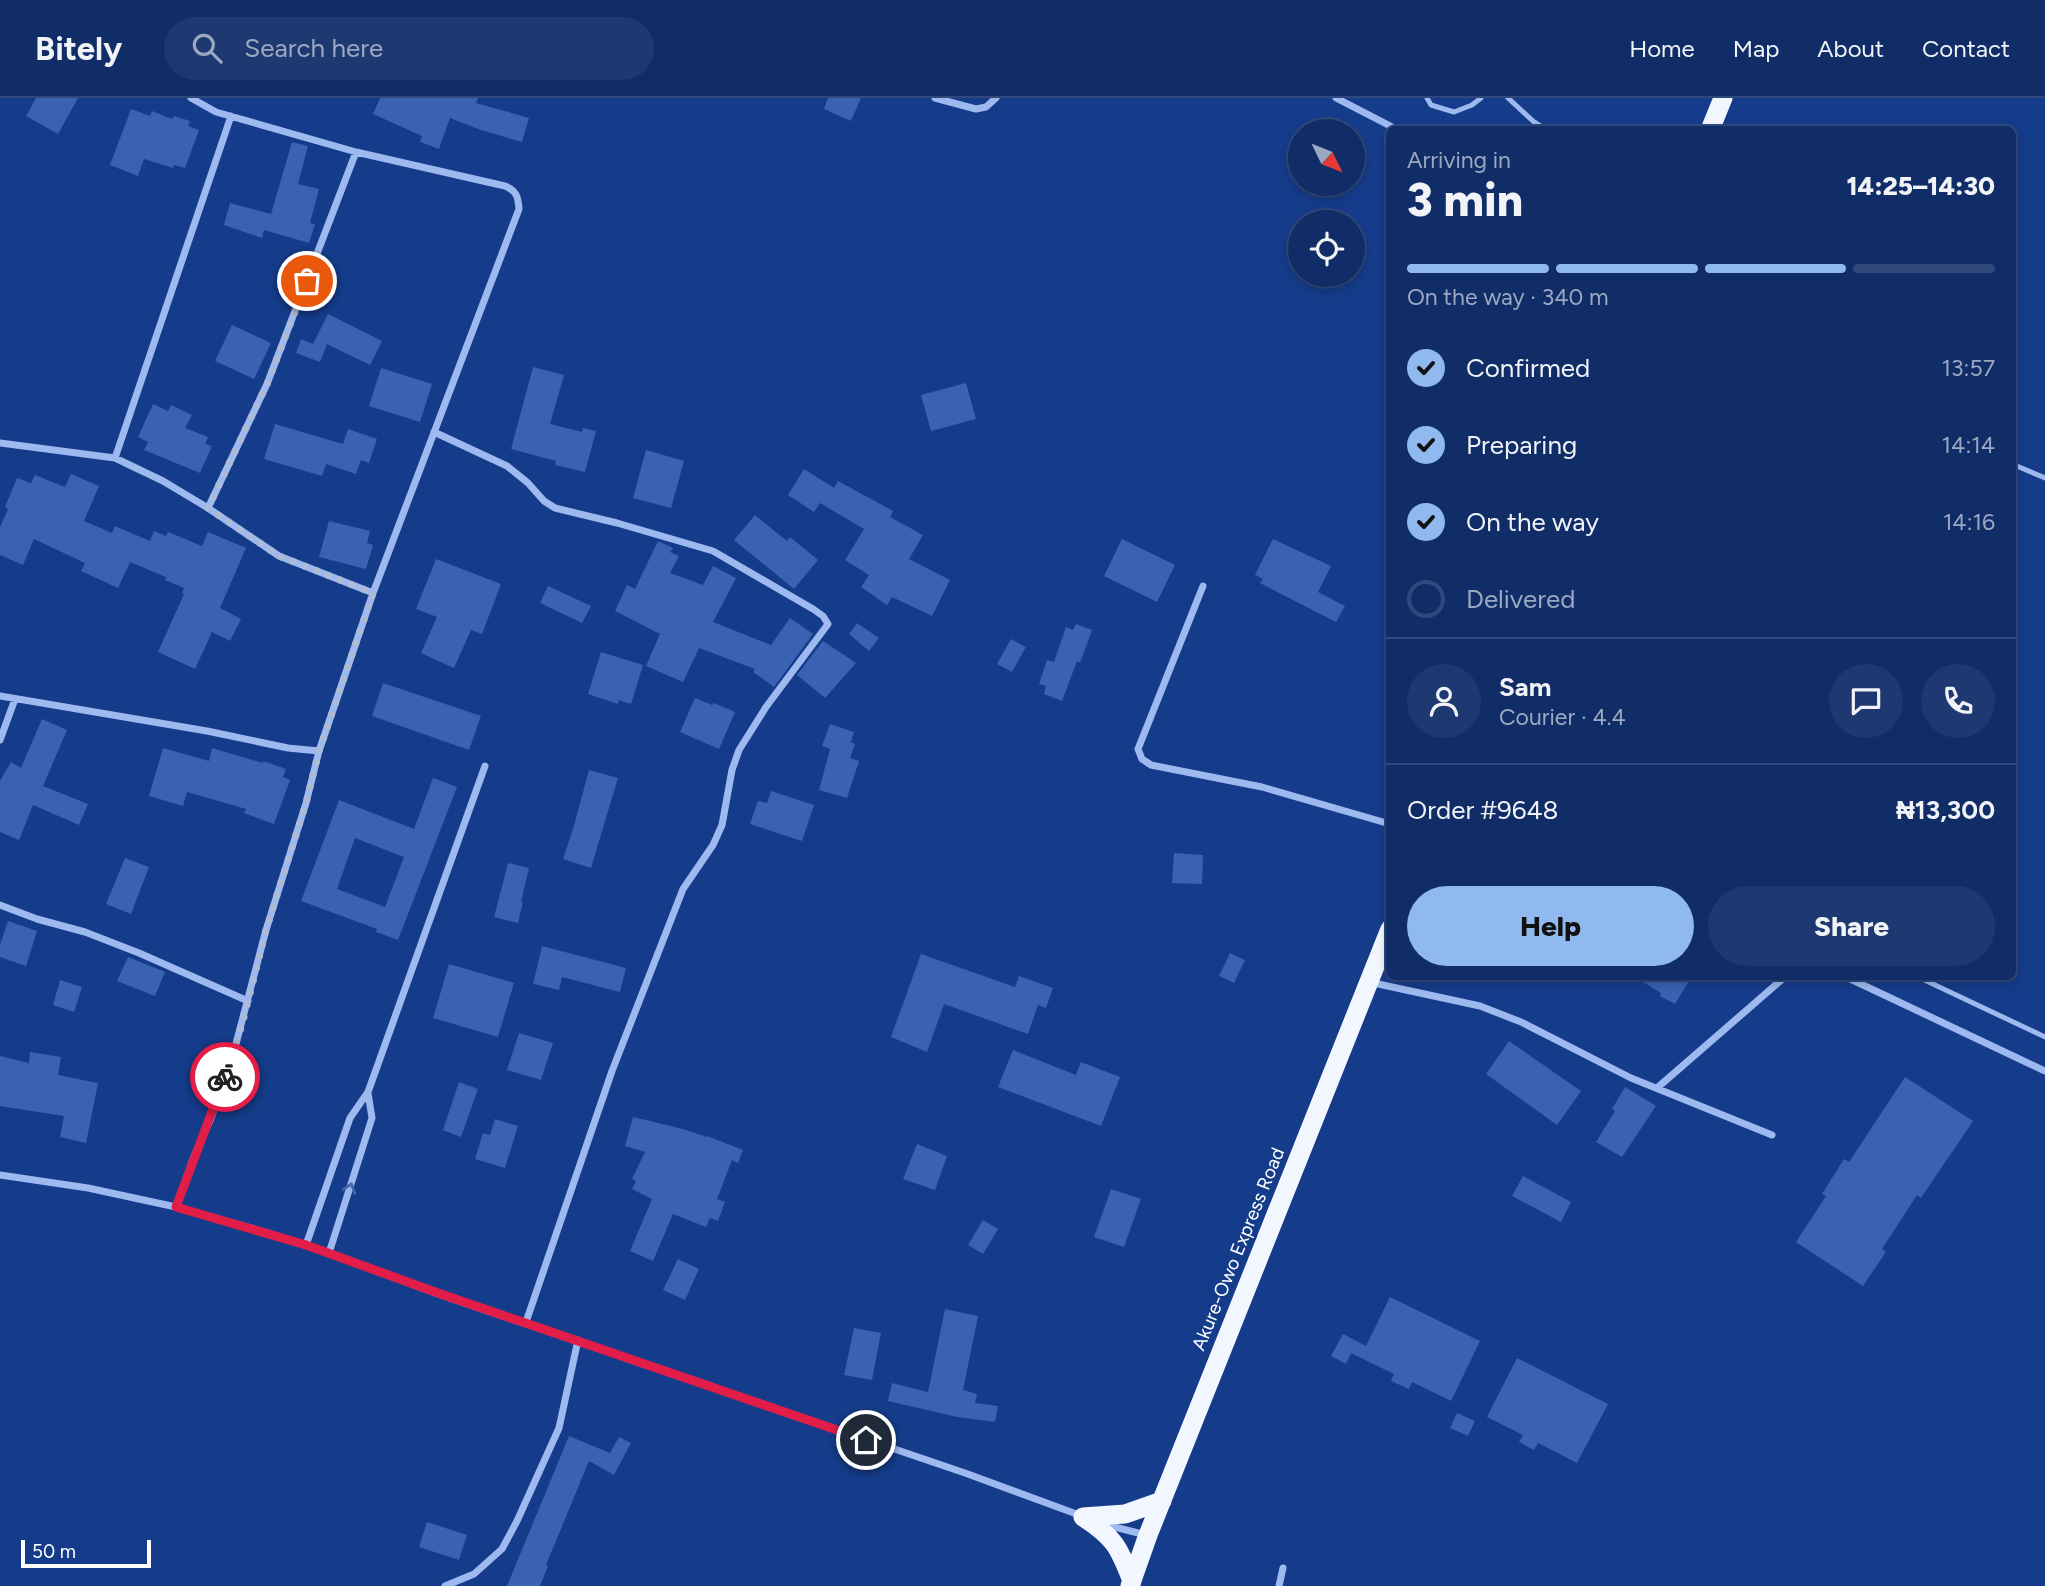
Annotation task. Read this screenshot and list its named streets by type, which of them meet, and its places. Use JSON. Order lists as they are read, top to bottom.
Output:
{
  "streets": {
    "highway": ["Akure-Owo Express Road"]
  },
  "scale_bar": "50 m",
  "north": "bottom right",
  "page": {
    "header": "Bitely",
    "search": "Search here",
    "nav": [
      "Home",
      "Map",
      "About",
      "Contact"
    ],
    "heading": ["3 min", "Arriving in", "14:25–14:30"],
    "panel": [
      "Sam",
      "Courier · 4.4",
      "Order #9648",
      "₦13,300"
    ],
    "bar": "On the way · 340 m",
    "list": [
      ["Confirmed", "13:57"],
      ["Preparing", "14:14"],
      ["On the way", "14:16"],
      "Delivered"
    ],
    "buttons": ["Help", "Share"],
    "scale": "50 m"
  }
}
